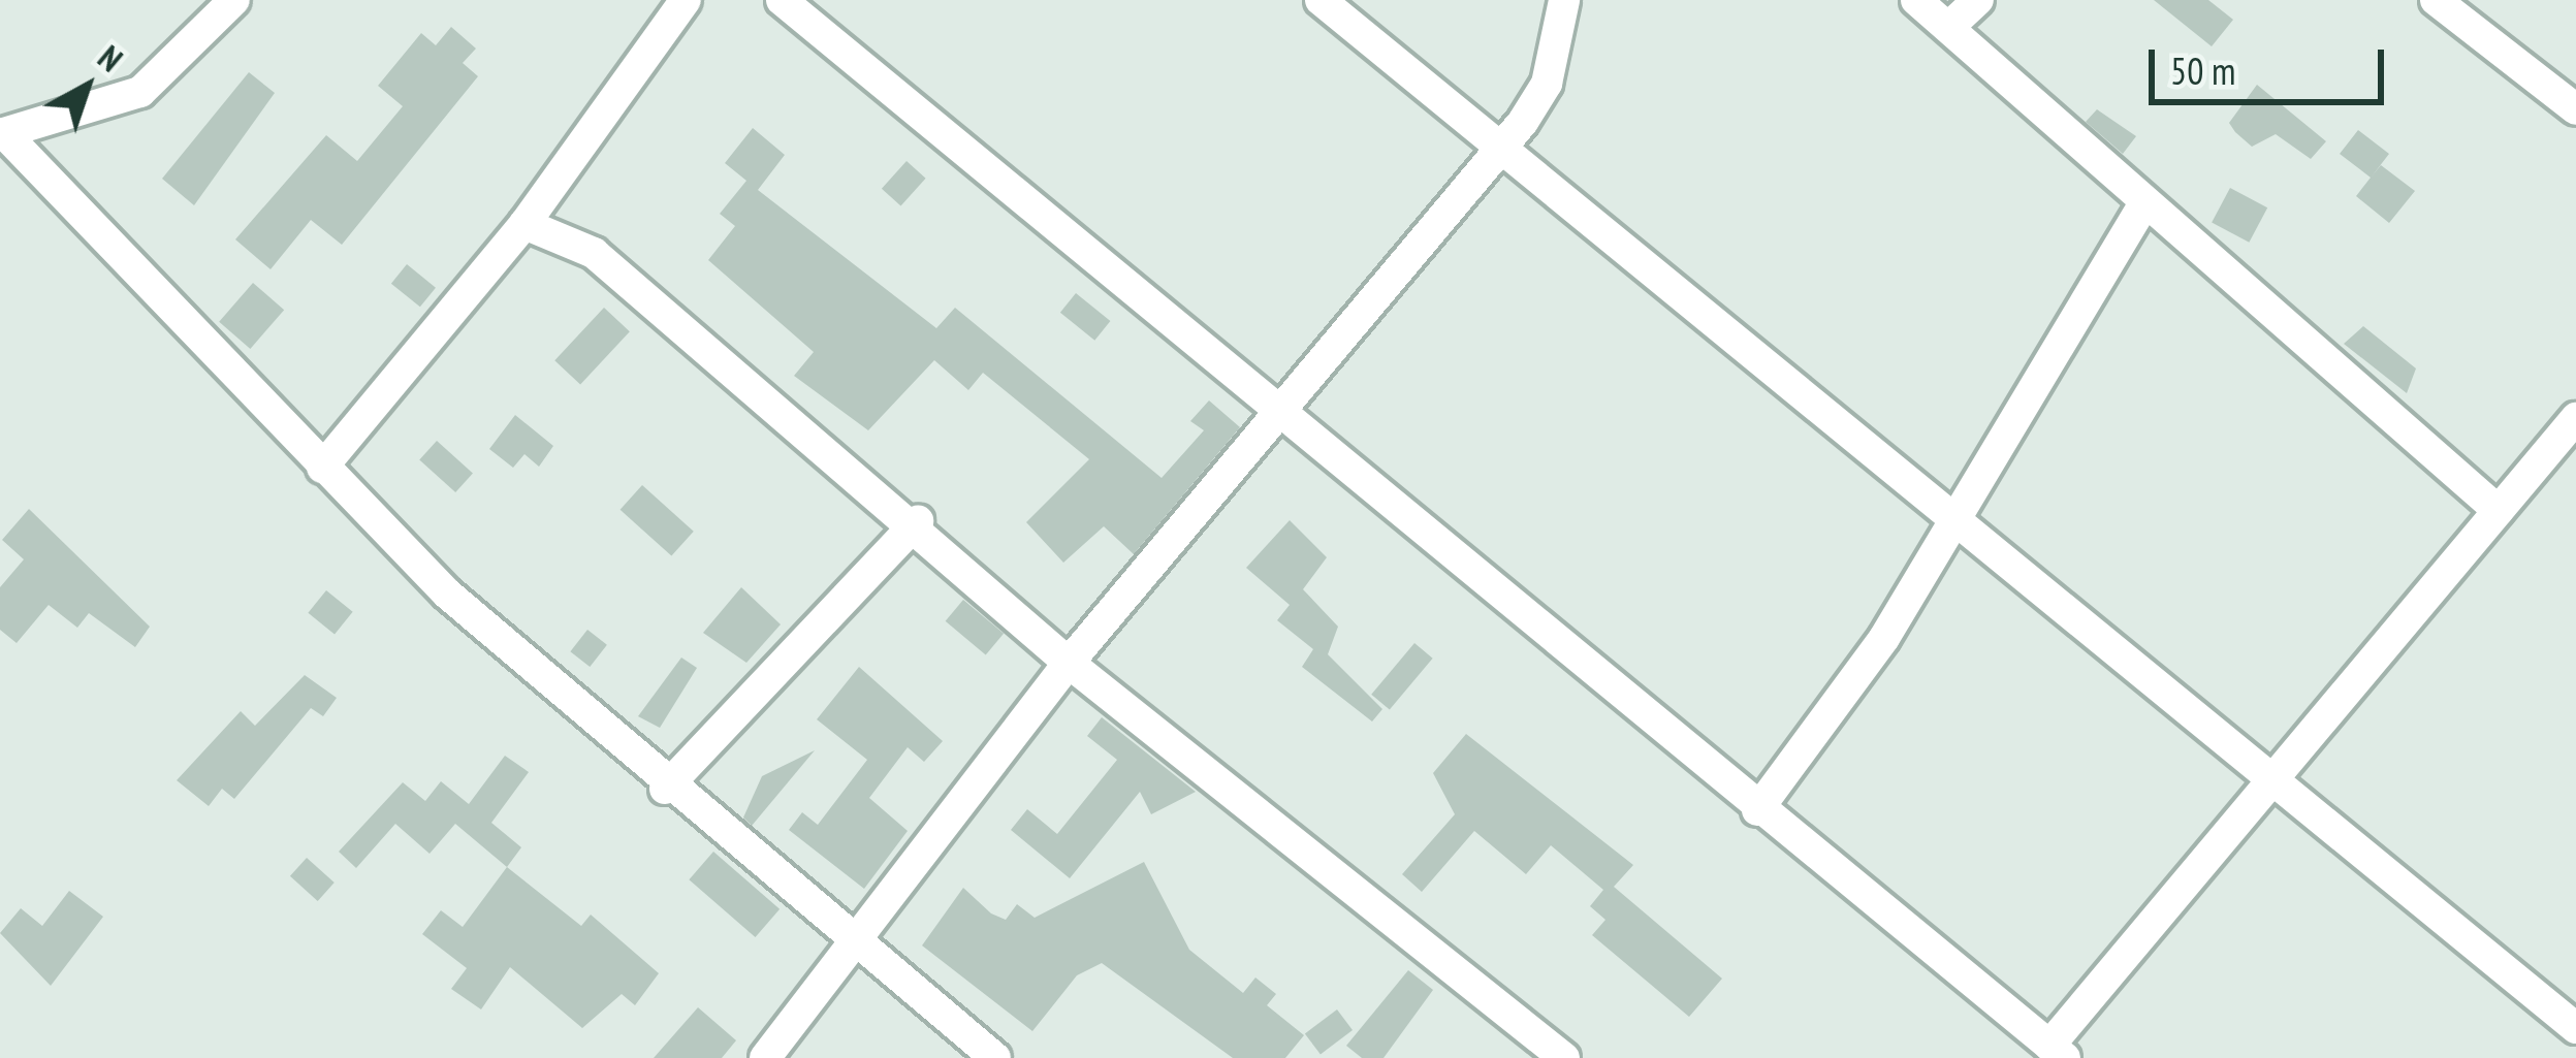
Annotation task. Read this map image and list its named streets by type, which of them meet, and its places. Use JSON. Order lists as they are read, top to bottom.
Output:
{
  "scale_bar": "50 m",
  "north": "top right"
}
